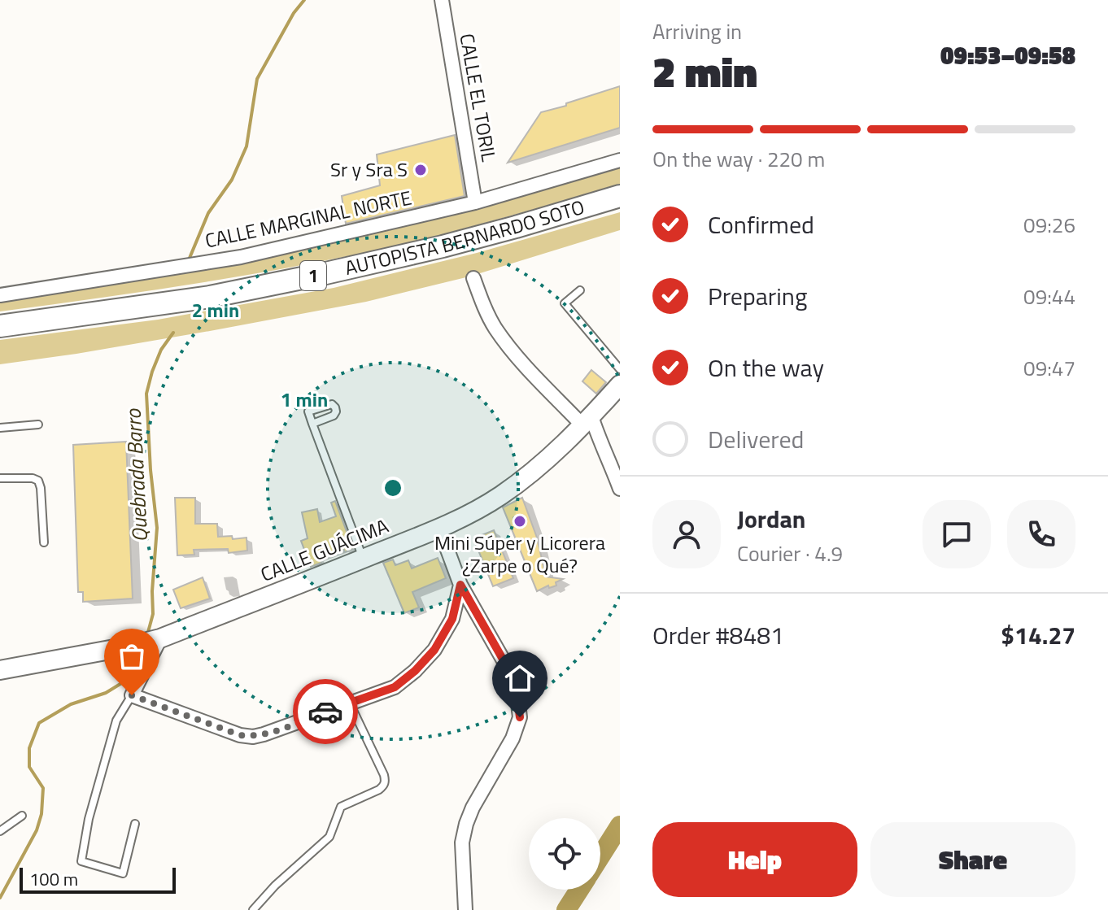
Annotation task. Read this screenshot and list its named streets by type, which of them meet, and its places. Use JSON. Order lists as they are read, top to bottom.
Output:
{
  "streets": {
    "highway": ["AUTOPISTA BERNARDO SOTO", "1"],
    "main road": ["CALLE GUÁCIMA"],
    "street": ["CALLE EL TORIL", "CALLE MARGINAL NORTE"]
  },
  "crossings": [
    ["CALLE EL TORIL", "CALLE MARGINAL NORTE"]
  ],
  "water": ["Quebrada Barro"],
  "places": ["Sr y Sra S", "Mini Súper y Licorera ¿Zarpe o Qué?"],
  "scale_bar": "100 m",
  "page": {
    "heading": ["2 min", "Arriving in", "09:53–09:58"],
    "panel": [
      "Jordan",
      "Courier · 4.9",
      "Order #8481",
      "$14.27"
    ],
    "bar": "On the way · 220 m",
    "list": [
      ["Confirmed", "09:26"],
      ["Preparing", "09:44"],
      ["On the way", "09:47"],
      "Delivered"
    ],
    "buttons": ["Help", "Share"],
    "scale": "100 m"
  },
  "rings": ["2 min", "1 min"]
}
